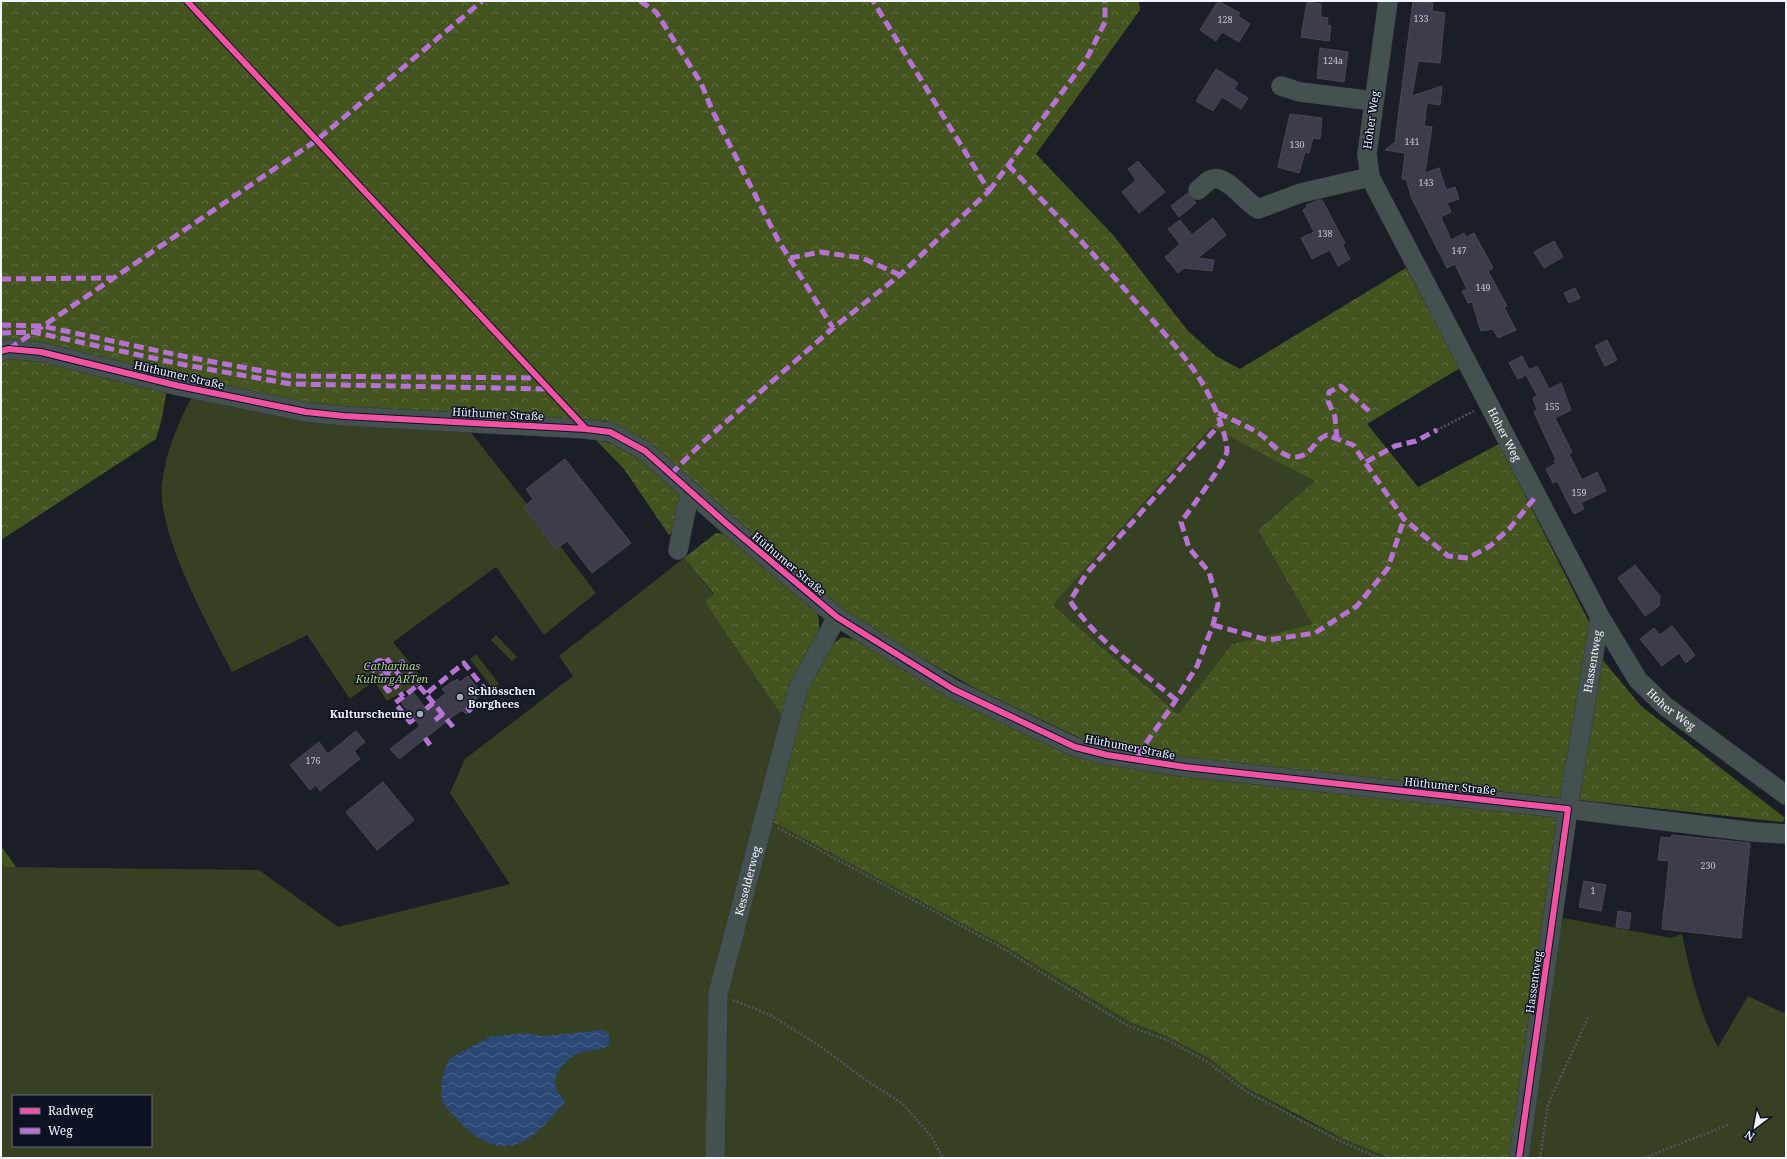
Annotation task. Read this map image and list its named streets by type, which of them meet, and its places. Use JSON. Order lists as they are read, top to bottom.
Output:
{
  "streets": {
    "street": [
      "Hoher Weg",
      "Hüthumer Straße",
      "Hassentweg",
      "Kesselderweg"
    ]
  },
  "crossings": [
    ["Hoher Weg", "Hassentweg"],
    ["Hüthumer Straße", "Hassentweg"],
    ["Hüthumer Straße", "Kesselderweg"]
  ],
  "parks": ["Catharinas KulturgARTen"],
  "places": ["Schlösschen Borghees", "Kulturscheune"],
  "house_numbers": [
    "133",
    "128",
    "124a",
    "141",
    "130",
    "143",
    "138",
    "147",
    "149",
    "155",
    "159",
    "176",
    "230",
    "1"
  ],
  "legend": ["Radweg", "Weg"],
  "north": "bottom left"
}
